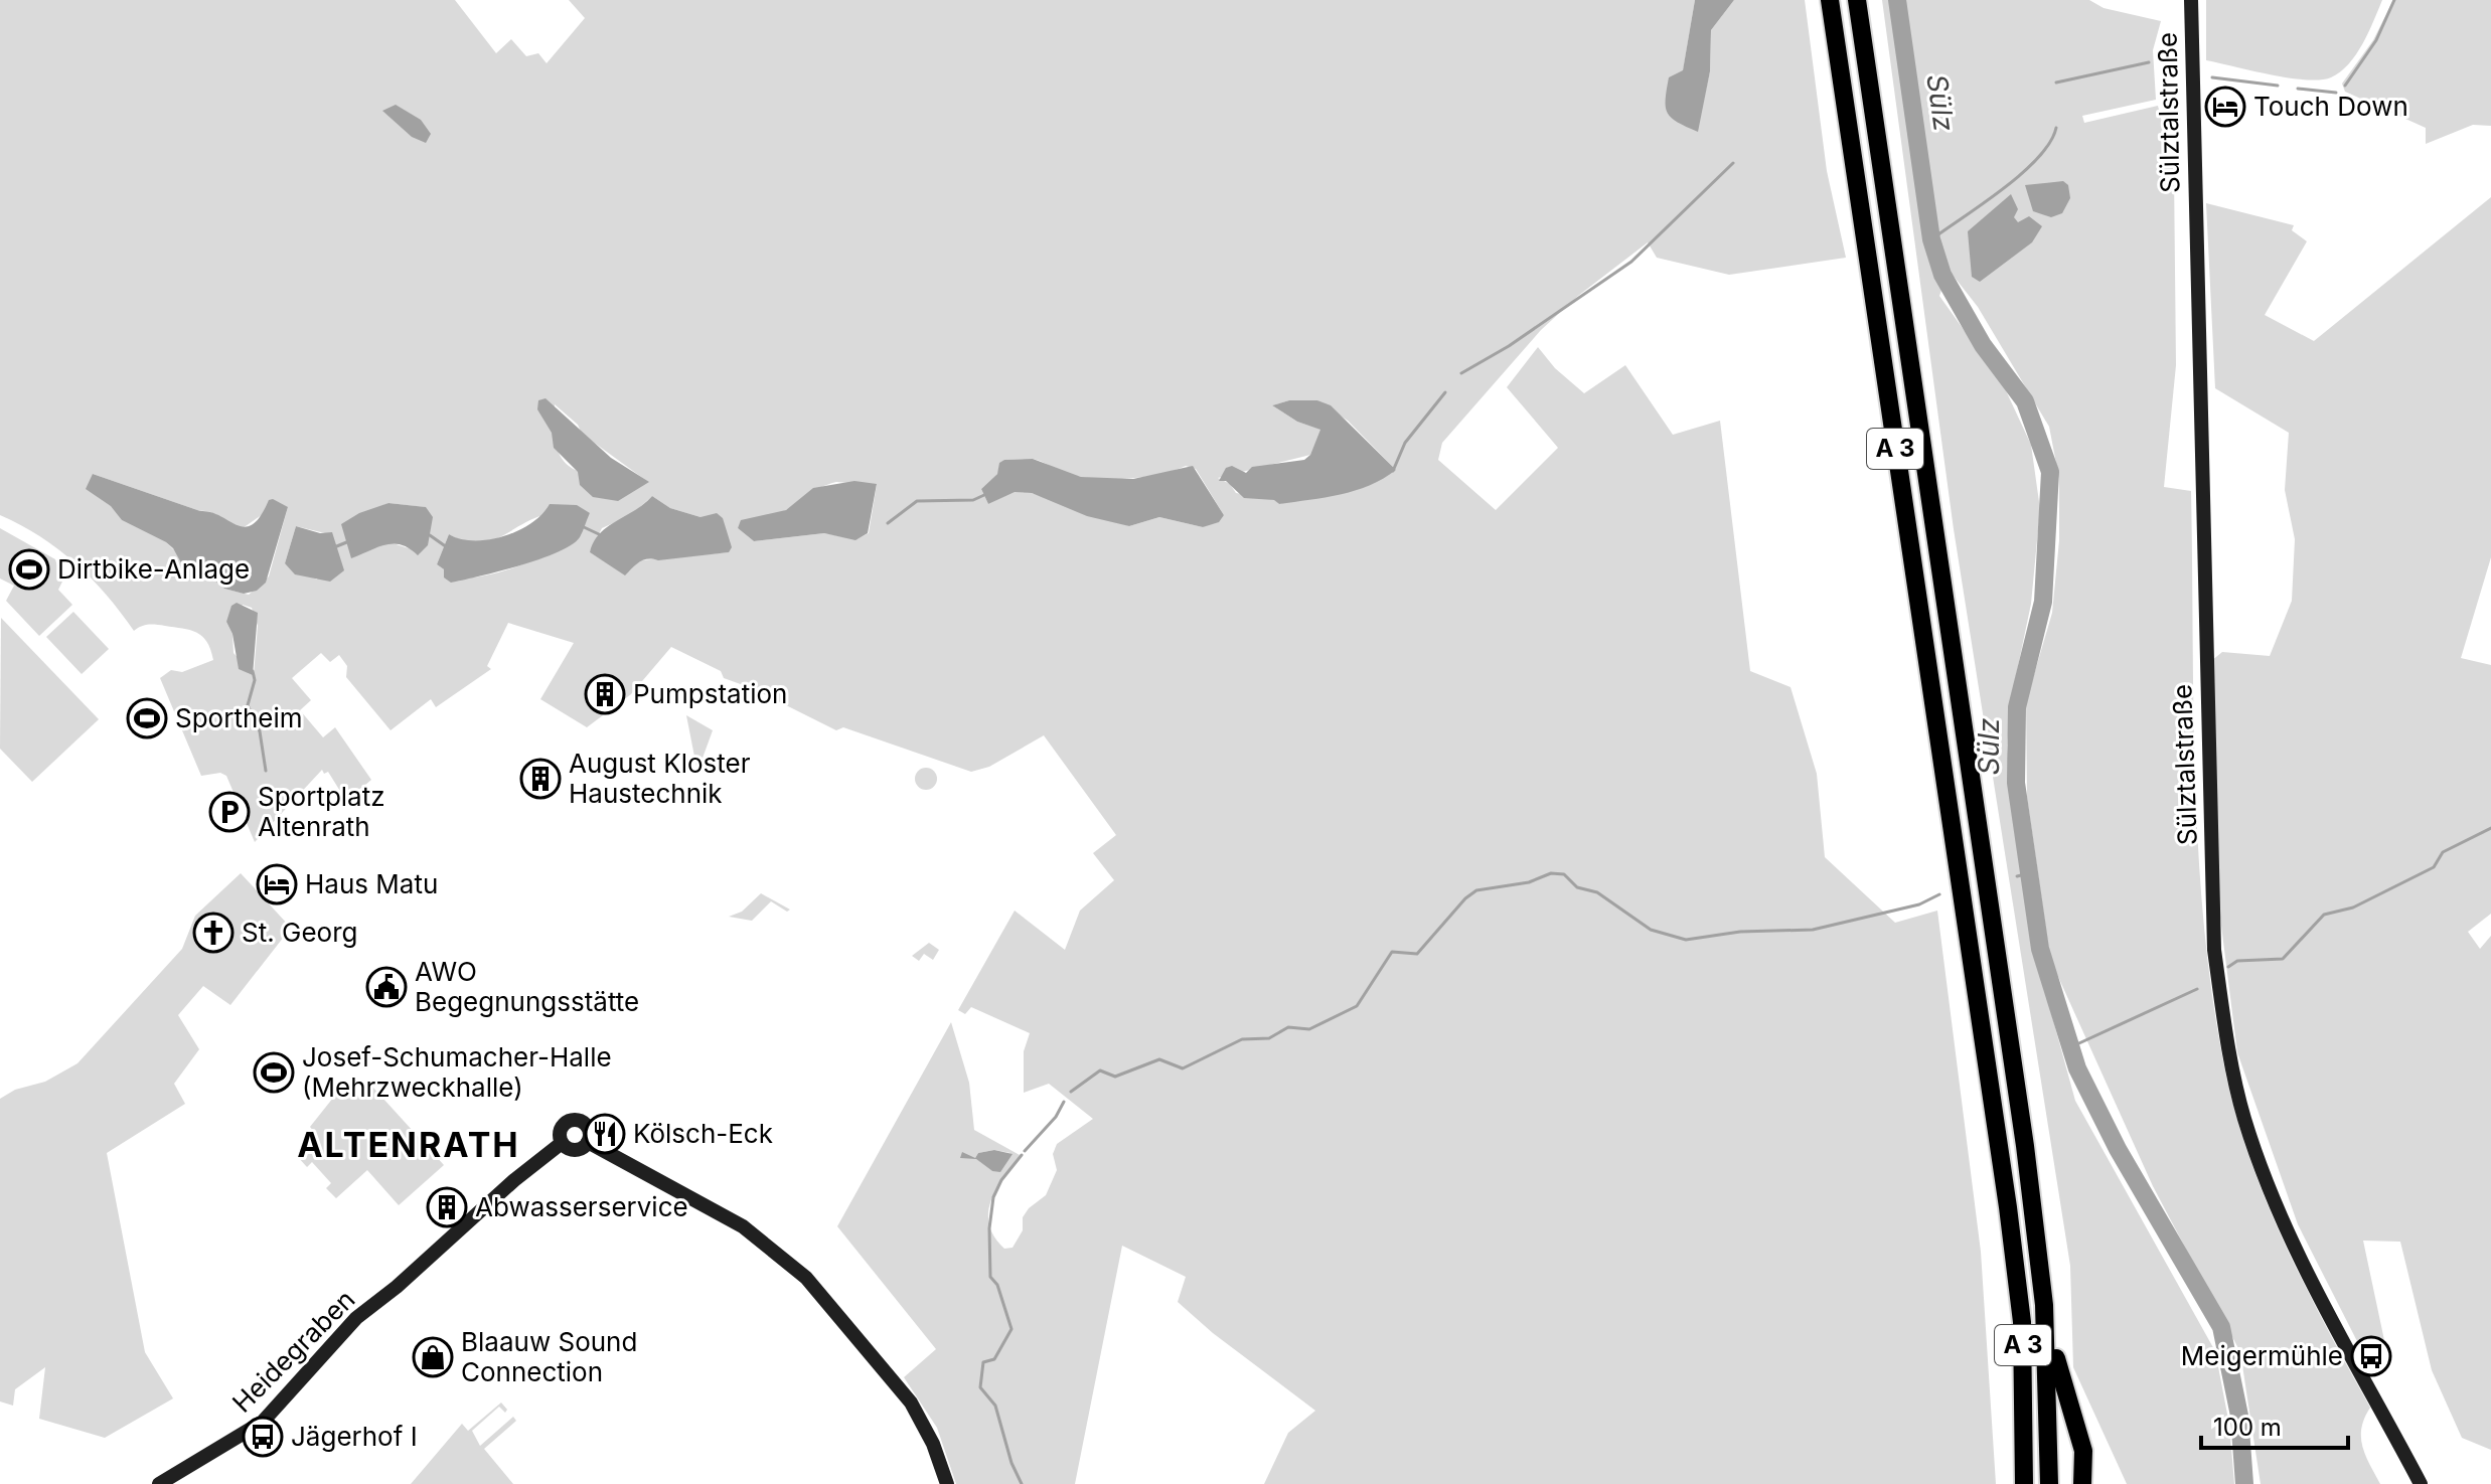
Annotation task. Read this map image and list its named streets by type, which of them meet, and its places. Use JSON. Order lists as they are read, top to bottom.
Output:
{
  "streets": {
    "highway": ["A 3"],
    "main road": ["Sülztalstraße", "Heidegraben"]
  },
  "districts": ["ALTENRATH"],
  "water": ["Sülz"],
  "places": {
    "hotel": ["Touch Down", "Haus Matu"],
    "sports": ["Dirtbike-Anlage", "Sportheim", "Josef-Schumacher-Halle (Mehrzweckhalle)"],
    "building": ["Pumpstation", "August Kloster Haustechnik", "Abwasserservice"],
    "parking": ["Sportplatz Altenrath"],
    "church": ["St. Georg"],
    "public building": ["AWO Begegnungsstätte"],
    "restaurant": ["Kölsch-Eck"],
    "bus stop": ["Meigermühle", "Jägerhof I"],
    "shop": ["Blaauw Sound Connection"]
  },
  "scale_bar": "100 m"
}
